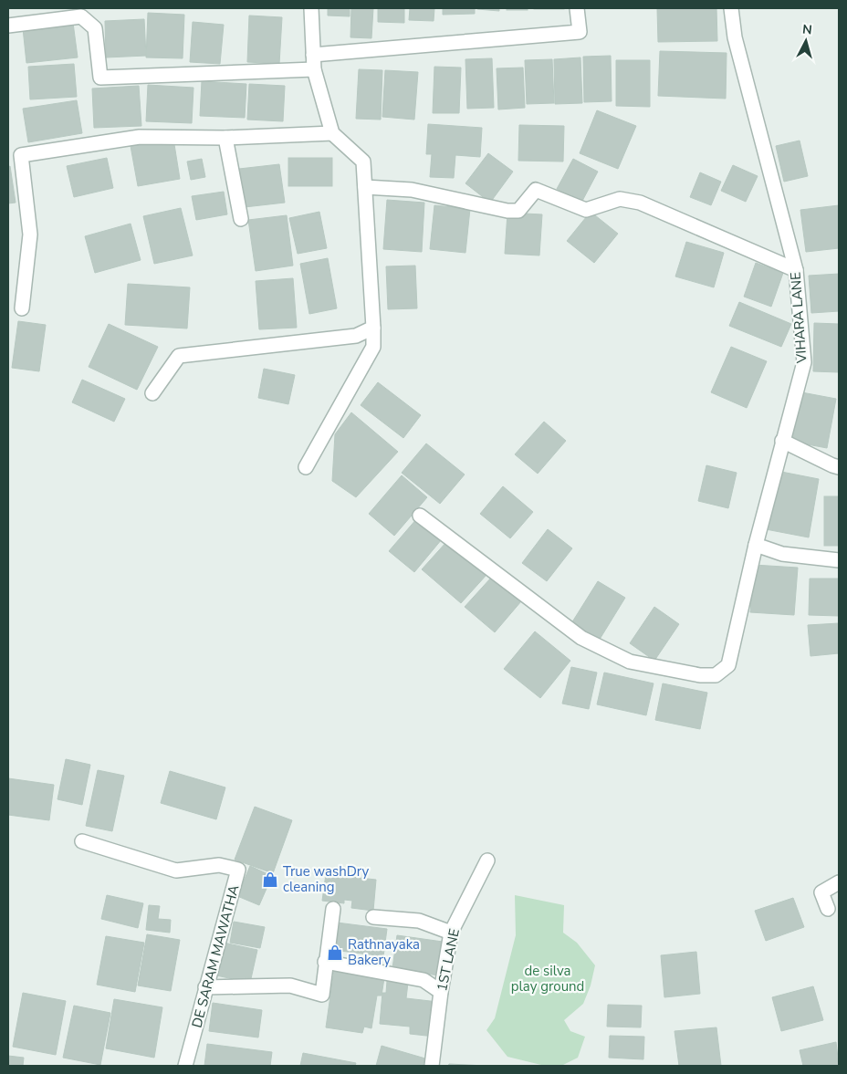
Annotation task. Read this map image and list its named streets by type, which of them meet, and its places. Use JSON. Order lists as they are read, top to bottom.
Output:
{
  "streets": {
    "street": ["VIHARA LANE", "DE SARAM MAWATHA", "1ST LANE"]
  },
  "parks": ["de silva play ground"],
  "places": {
    "shop": ["True washDry cleaning", "Rathnayaka Bakery"]
  },
  "north": "top"
}
